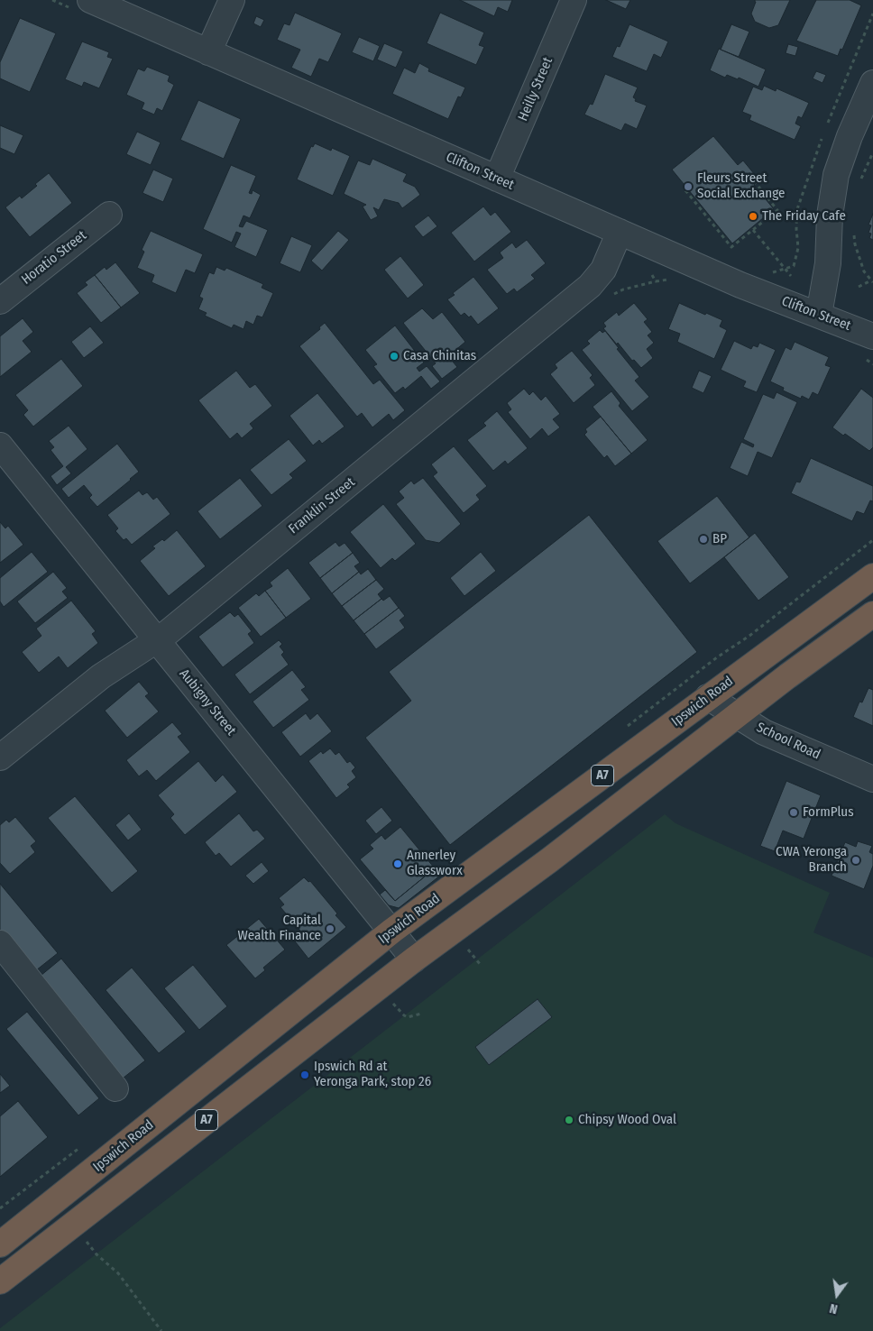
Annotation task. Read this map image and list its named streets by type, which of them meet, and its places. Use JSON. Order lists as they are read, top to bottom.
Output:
{
  "streets": {
    "highway": ["Ipswich Road", "A7"],
    "street": [
      "Heilly Street",
      "Clifton Street",
      "Horatio Street",
      "Franklin Street",
      "Aubigny Street",
      "School Road"
    ]
  },
  "crossings": [
    ["Heilly Street", "Clifton Street"],
    ["Clifton Street", "Franklin Street"],
    ["Franklin Street", "Aubigny Street"],
    ["Ipswich Road", "Aubigny Street"],
    ["Ipswich Road", "School Road"],
    ["Aubigny Street", "A7"],
    ["School Road", "A7"]
  ],
  "places": [
    "Fleurs Street Social Exchange",
    "The Friday Cafe",
    "Casa Chinitas",
    "BP",
    "FormPlus",
    "CWA Yeronga Branch",
    "Annerley Glassworx",
    "Capital Wealth Finance",
    "Ipswich Rd at Yeronga Park, stop 26",
    "Chipsy Wood Oval"
  ],
  "north": "bottom"
}
